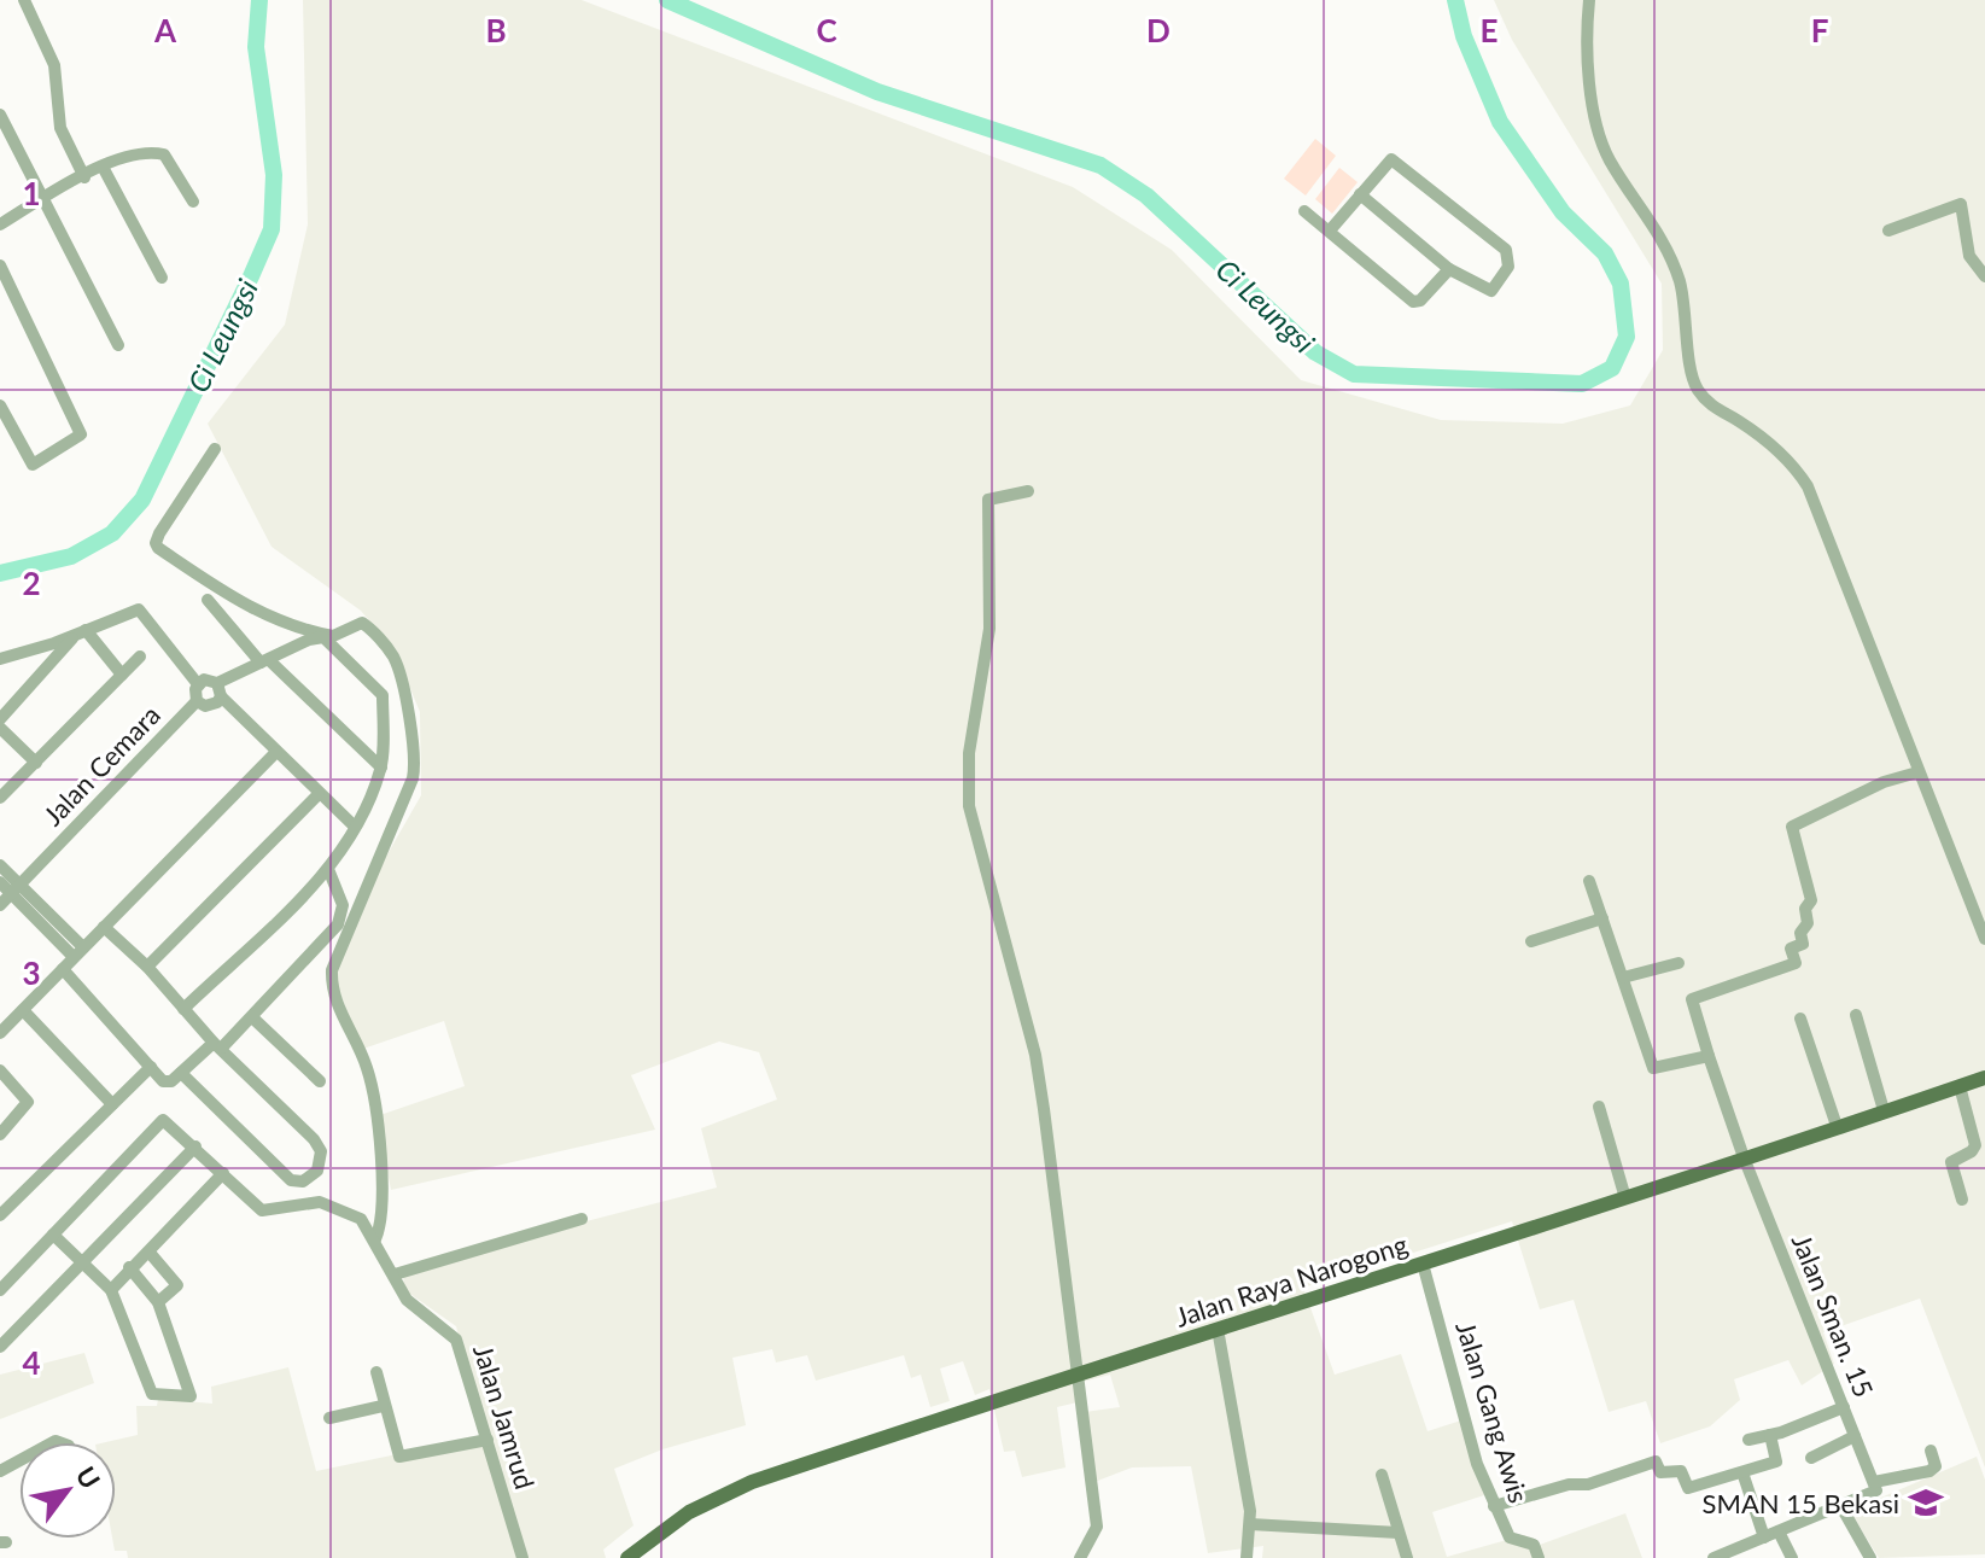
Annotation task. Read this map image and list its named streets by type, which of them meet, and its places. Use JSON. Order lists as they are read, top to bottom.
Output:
{
  "streets": {
    "main road": ["Jalan Raya Narogong"],
    "street": [
      "Jalan Cemara",
      "Jalan Sman. 15",
      "Jalan Gang Awis",
      "Jalan Jamrud"
    ]
  },
  "crossings": [
    ["Jalan Raya Narogong", "Jalan Sman. 15"],
    ["Jalan Raya Narogong", "Jalan Gang Awis"]
  ],
  "water": ["Ci Leungsi"],
  "places": {
    "school or university": ["SMAN 15 Bekasi"]
  },
  "north": "top right",
  "grid": {
    "columns": [
      "A",
      "B",
      "C",
      "D",
      "E",
      "F"
    ],
    "rows": [
      "1",
      "2",
      "3",
      "4"
    ]
  }
}
